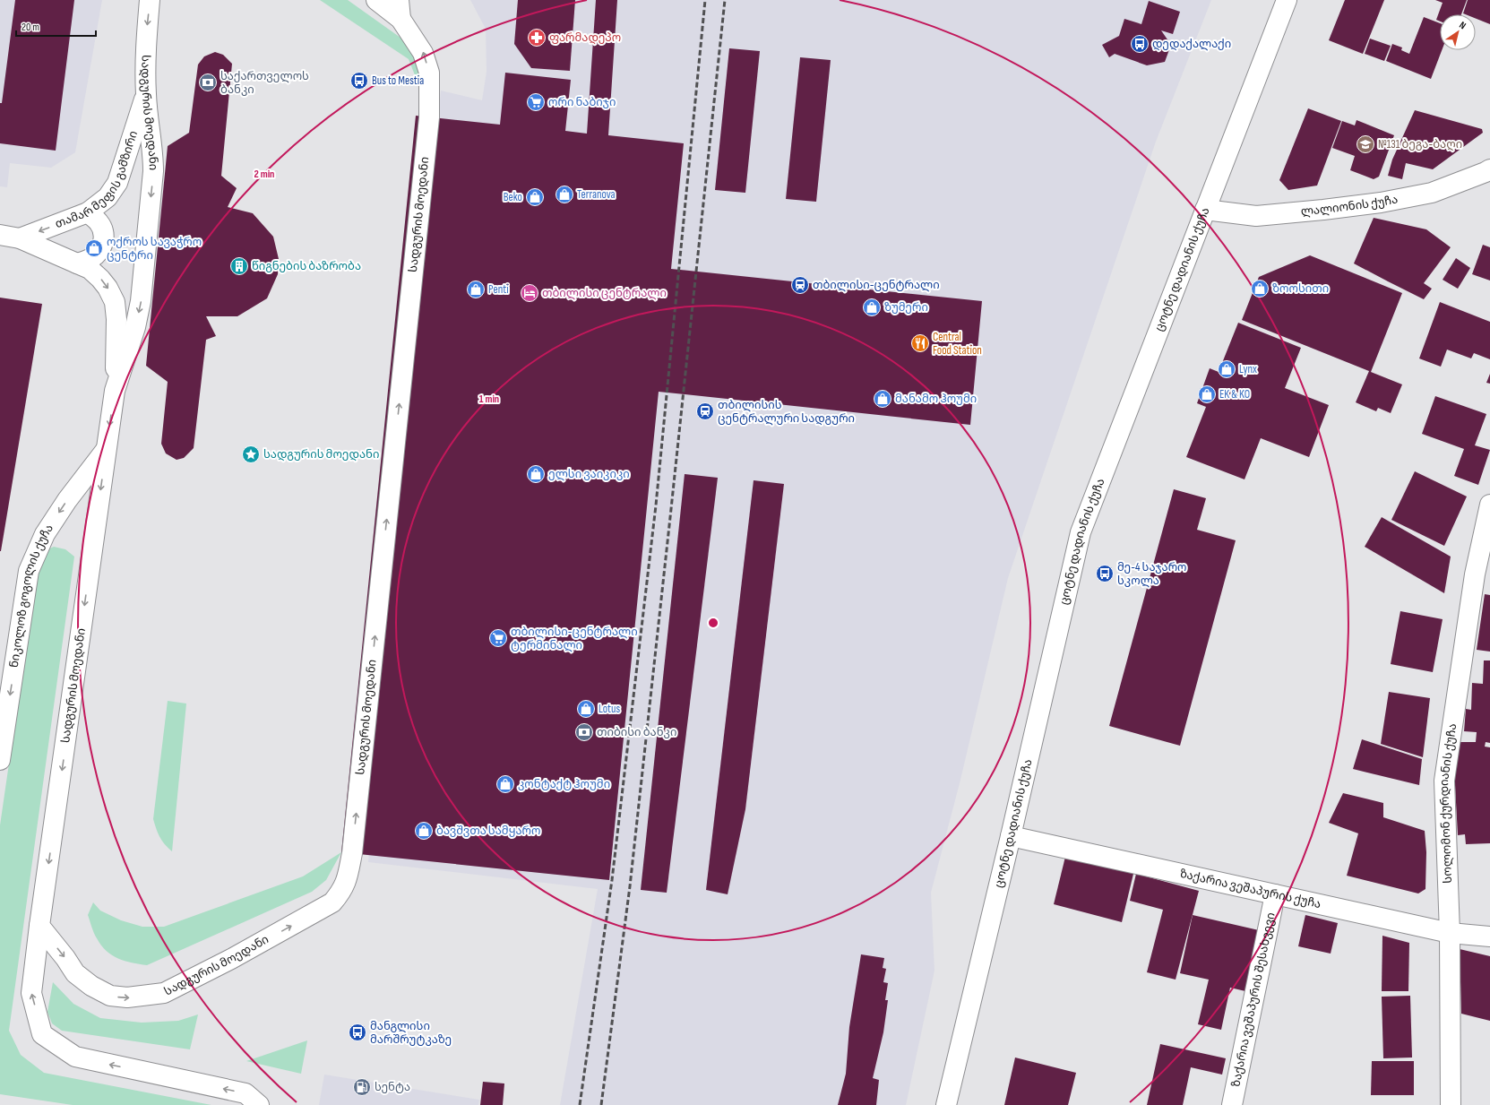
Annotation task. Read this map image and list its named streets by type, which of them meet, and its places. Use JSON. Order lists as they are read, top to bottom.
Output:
{
  "streets": {
    "main road": [
      "სადგურის მოედანი",
      "თამარ მეფის გამზირი",
      "ლალიონის ქუჩა",
      "ცოტნე დადიანის ქუჩა",
      "ნიკოლოზ გოგოლის ქუჩა",
      "სოლომონ ქურდიანის ქუჩა",
      "ზაქარია ვეშაპურის ქუჩა",
      "ზაქარია ვეშაპურის შესახვევი"
    ]
  },
  "crossings": [
    ["სადგურის მოედანი", "თამარ მეფის გამზირი"],
    ["სადგურის მოედანი", "ნიკოლოზ გოგოლის ქუჩა"],
    ["ლალიონის ქუჩა", "ცოტნე დადიანის ქუჩა"],
    ["ცოტნე დადიანის ქუჩა", "ზაქარია ვეშაპურის ქუჩა"],
    ["სოლომონ ქურდიანის ქუჩა", "ზაქარია ვეშაპურის ქუჩა"],
    ["ზაქარია ვეშაპურის ქუჩა", "ზაქარია ვეშაპურის შესახვევი"]
  ],
  "one_way": ["თამარ მეფის გამზირი", "ნიკოლოზ გოგოლის ქუჩა"],
  "places": {
    "pharmacy": ["ფარმადეპო"],
    "bus stop": [
      "დედაქალაქი",
      "Bus to Mestia",
      "მე-4 საჯარო სკოლა",
      "მანგლისი მარშრუტკაზე"
    ],
    "bank": ["საქართველოს ბანკი", "თიბისი ბანკი"],
    "supermarket": ["ორი ნაბიჯი", "თბილისი-ცენტრალი ტერმინალი"],
    "school or university": ["№131 ბეგა-ბაღი"],
    "shop": [
      "Terranova",
      "Beko",
      "ოქროს სავაჭრო ცენტრი",
      "ზოოსითი",
      "Penti",
      "ზუმერი",
      "Lynx",
      "EK & KO",
      "მანამო ჰოუმი",
      "ელსი ვაიკიკი",
      "Lotus",
      "კონტაქტ ჰოუმი",
      "ბავშვთა სამყარო"
    ],
    "building": ["წიგნების ბაზრობა"],
    "station": ["თბილისი-ცენტრალი", "თბილისის ცენტრალური სადგური"],
    "hotel": ["თბილისი ცენტრალი"],
    "restaurant": ["Central Food Station"],
    "place": ["სადგურის მოედანი"],
    "fuel station": ["სენტა"]
  },
  "scale_bar": "20 m",
  "north": "top right",
  "rings": ["2 min", "1 min"]
}
